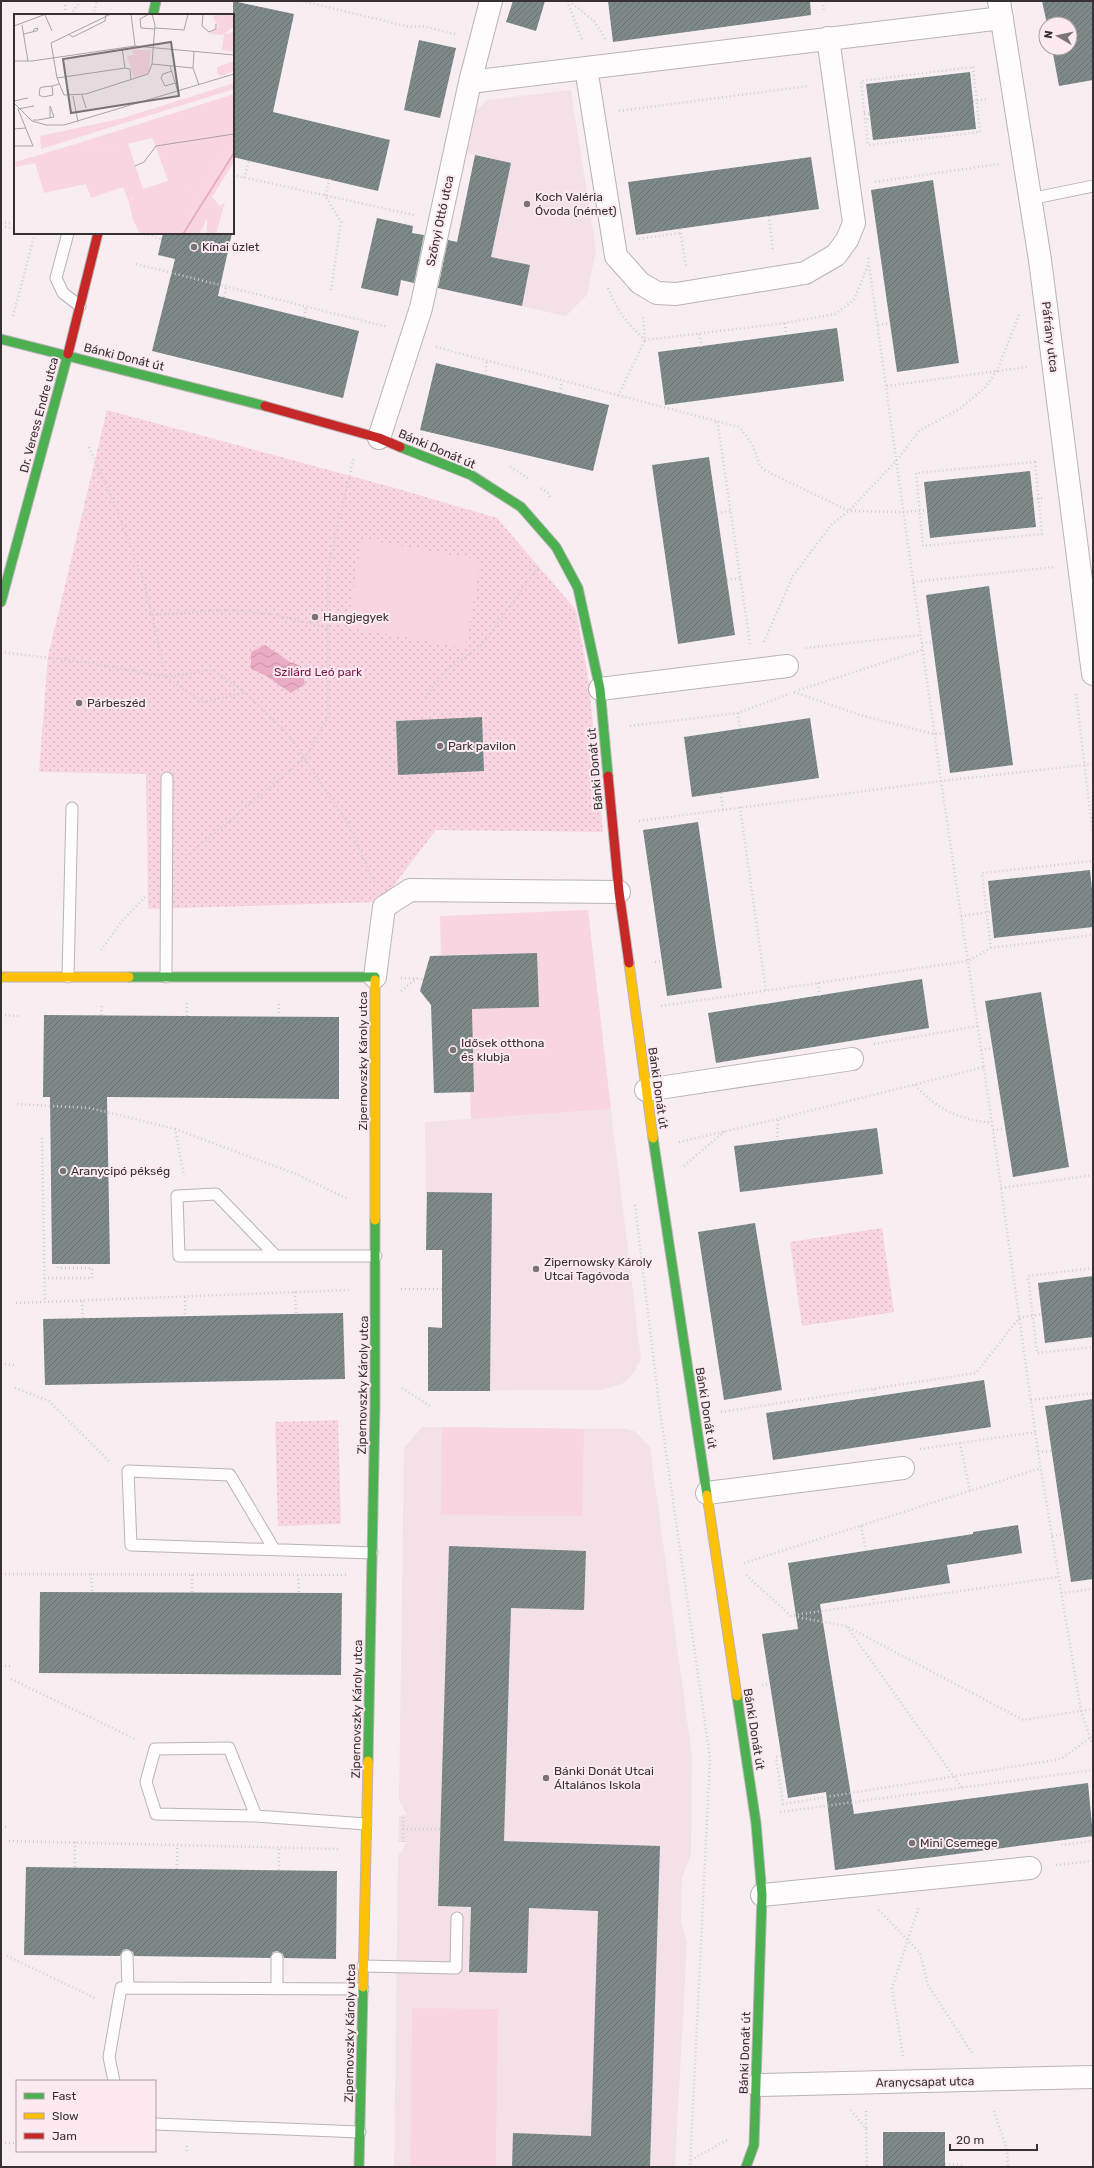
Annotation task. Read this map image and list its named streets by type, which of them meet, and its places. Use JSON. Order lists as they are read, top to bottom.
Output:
{
  "streets": {
    "street": [
      "Szőnyi Ottó utca",
      "Páfrány utca",
      "Bánki Donát út",
      "Dr. Veress Endre utca",
      "Zipernovszky Károly utca",
      "Aranycsapat utca"
    ]
  },
  "crossings": [
    ["Szőnyi Ottó utca", "Bánki Donát út"],
    ["Bánki Donát út", "Dr. Veress Endre utca"],
    ["Bánki Donát út", "Aranycsapat utca"]
  ],
  "parks": ["Szilárd Leó park"],
  "places": [
    "Koch Valéria Óvoda (német)",
    "Kínai üzlet",
    "Hangjegyek",
    "Párbeszéd",
    "Park pavilon",
    "Idősek otthona és klubja",
    "Aranycipó pékség",
    "Zipernowsky Károly Utcai Tagóvoda",
    "Bánki Donát Utcai Általános Iskola",
    "Mini Csemege"
  ],
  "legend": ["Fast", "Slow", "Jam"],
  "scale_bar": "20 m",
  "north": "left"
}
